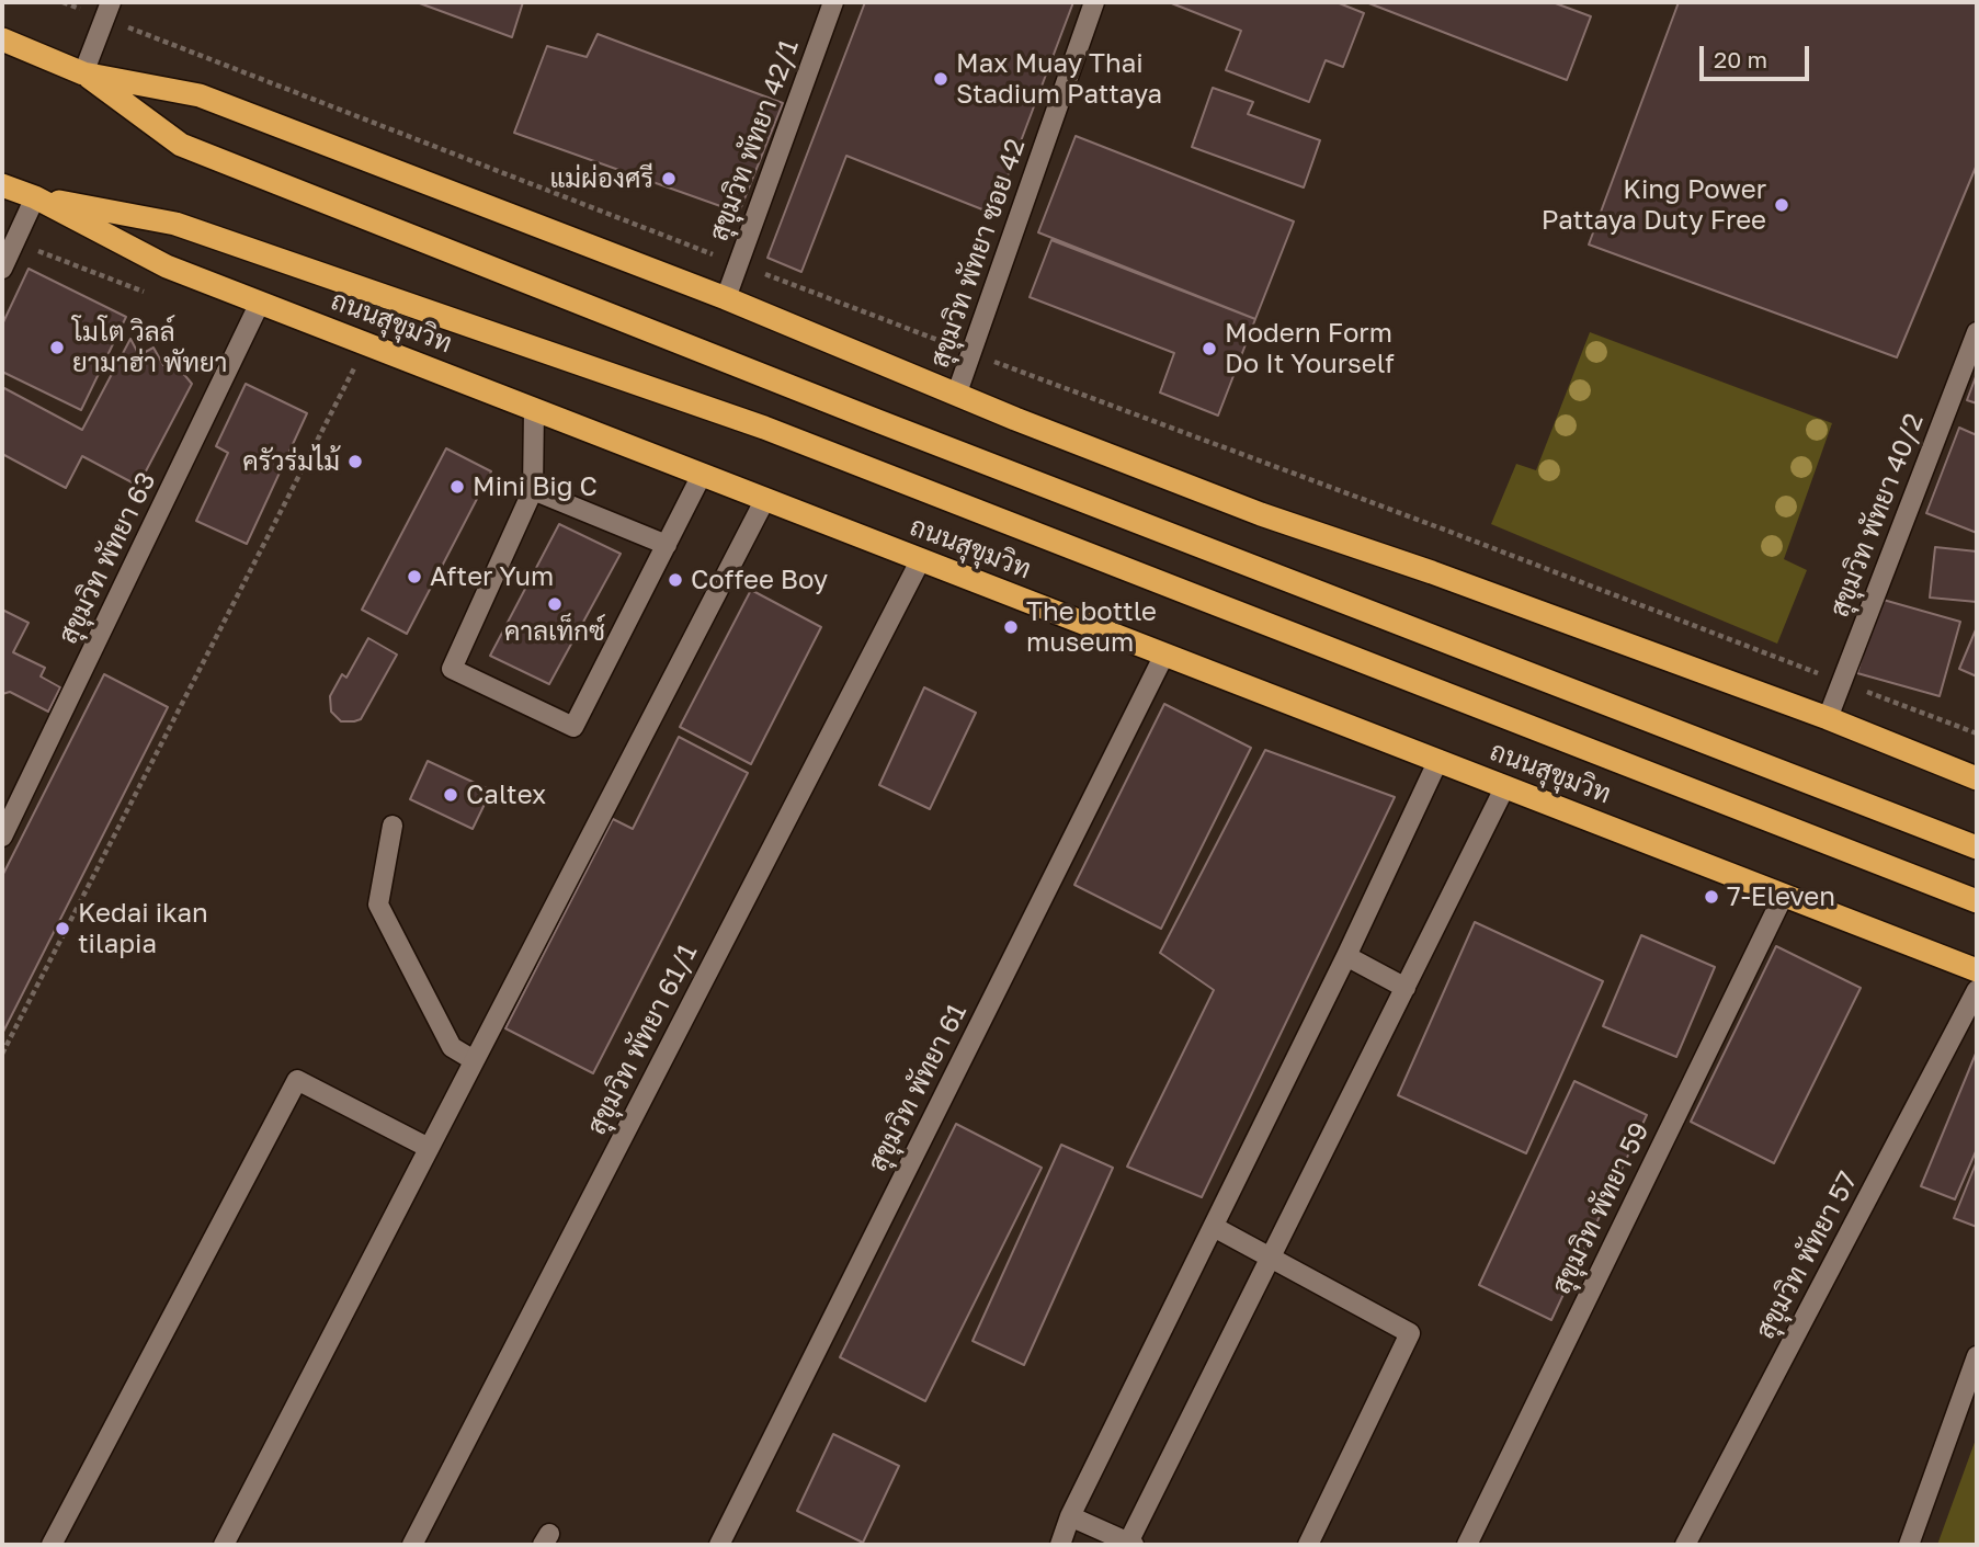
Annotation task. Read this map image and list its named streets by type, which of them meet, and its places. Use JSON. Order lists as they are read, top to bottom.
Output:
{
  "streets": {
    "highway": ["ถนนสุขุมวิท"],
    "street": [
      "สุขุมวิท พัทยา 42/1",
      "สุขุมวิท พัทยา ซอย 42",
      "สุขุมวิท พัทยา 40/2",
      "สุขุมวิท พัทยา 63",
      "สุขุมวิท พัทยา 61/1",
      "สุขุมวิท พัทยา 61",
      "สุขุมวิท พัทยา 59",
      "สุขุมวิท พัทยา 57"
    ]
  },
  "crossings": [
    ["ถนนสุขุมวิท", "สุขุมวิท พัทยา 63"],
    ["ถนนสุขุมวิท", "สุขุมวิท พัทยา 61/1"],
    ["ถนนสุขุมวิท", "สุขุมวิท พัทยา 61"],
    ["ถนนสุขุมวิท", "สุขุมวิท พัทยา 59"]
  ],
  "places": [
    "Max Muay Thai Stadium Pattaya",
    "แม่ผ่องศรี",
    "King Power Pattaya Duty Free",
    "โมโต วิลล์ ยามาฮ่า พัทยา",
    "Modern Form Do It Yourself",
    "ครัวร่มไม้",
    "Mini Big C",
    "After Yum",
    "Coffee Boy",
    "คาลเท็กซ์",
    "The bottle museum",
    "Caltex",
    "7-Eleven",
    "Kedai ikan tilapia"
  ],
  "scale_bar": "20 m"
}
